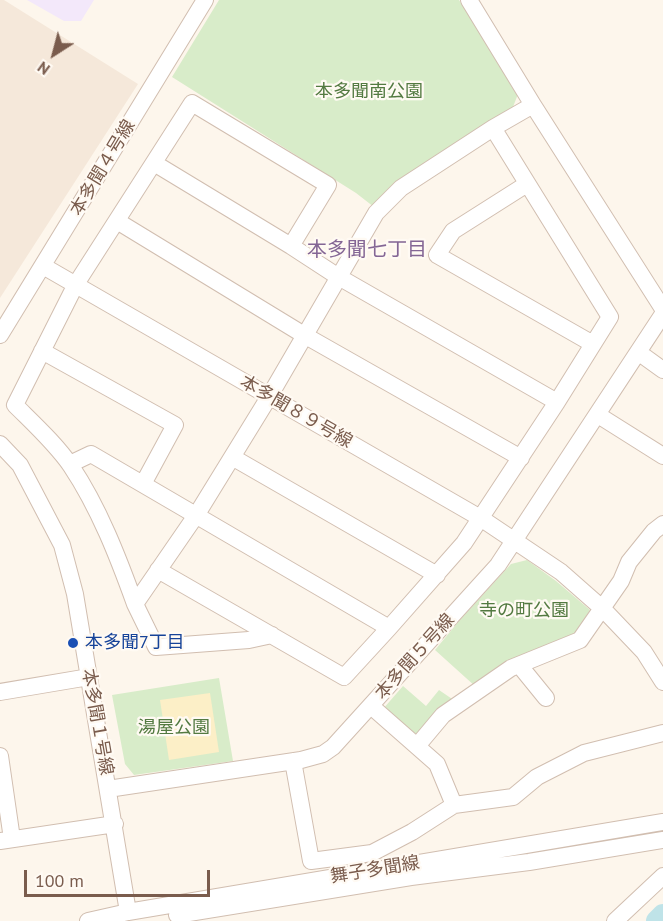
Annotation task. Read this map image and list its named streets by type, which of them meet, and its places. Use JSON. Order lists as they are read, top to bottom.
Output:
{
  "streets": {
    "street": [
      "本多聞４号線",
      "本多聞８９号線",
      "本多聞５号線",
      "本多聞１号線",
      "舞子多聞線"
    ]
  },
  "crossings": [
    ["本多聞４号線", "本多聞８９号線"],
    ["本多聞８９号線", "本多聞５号線"],
    ["本多聞５号線", "本多聞１号線"],
    ["本多聞１号線", "舞子多聞線"]
  ],
  "districts": ["本多聞七丁目"],
  "parks": ["本多聞南公園", "寺の町公園", "湯屋公園"],
  "places": ["本多聞7丁目"],
  "scale_bar": "100 m",
  "north": "bottom left"
}
